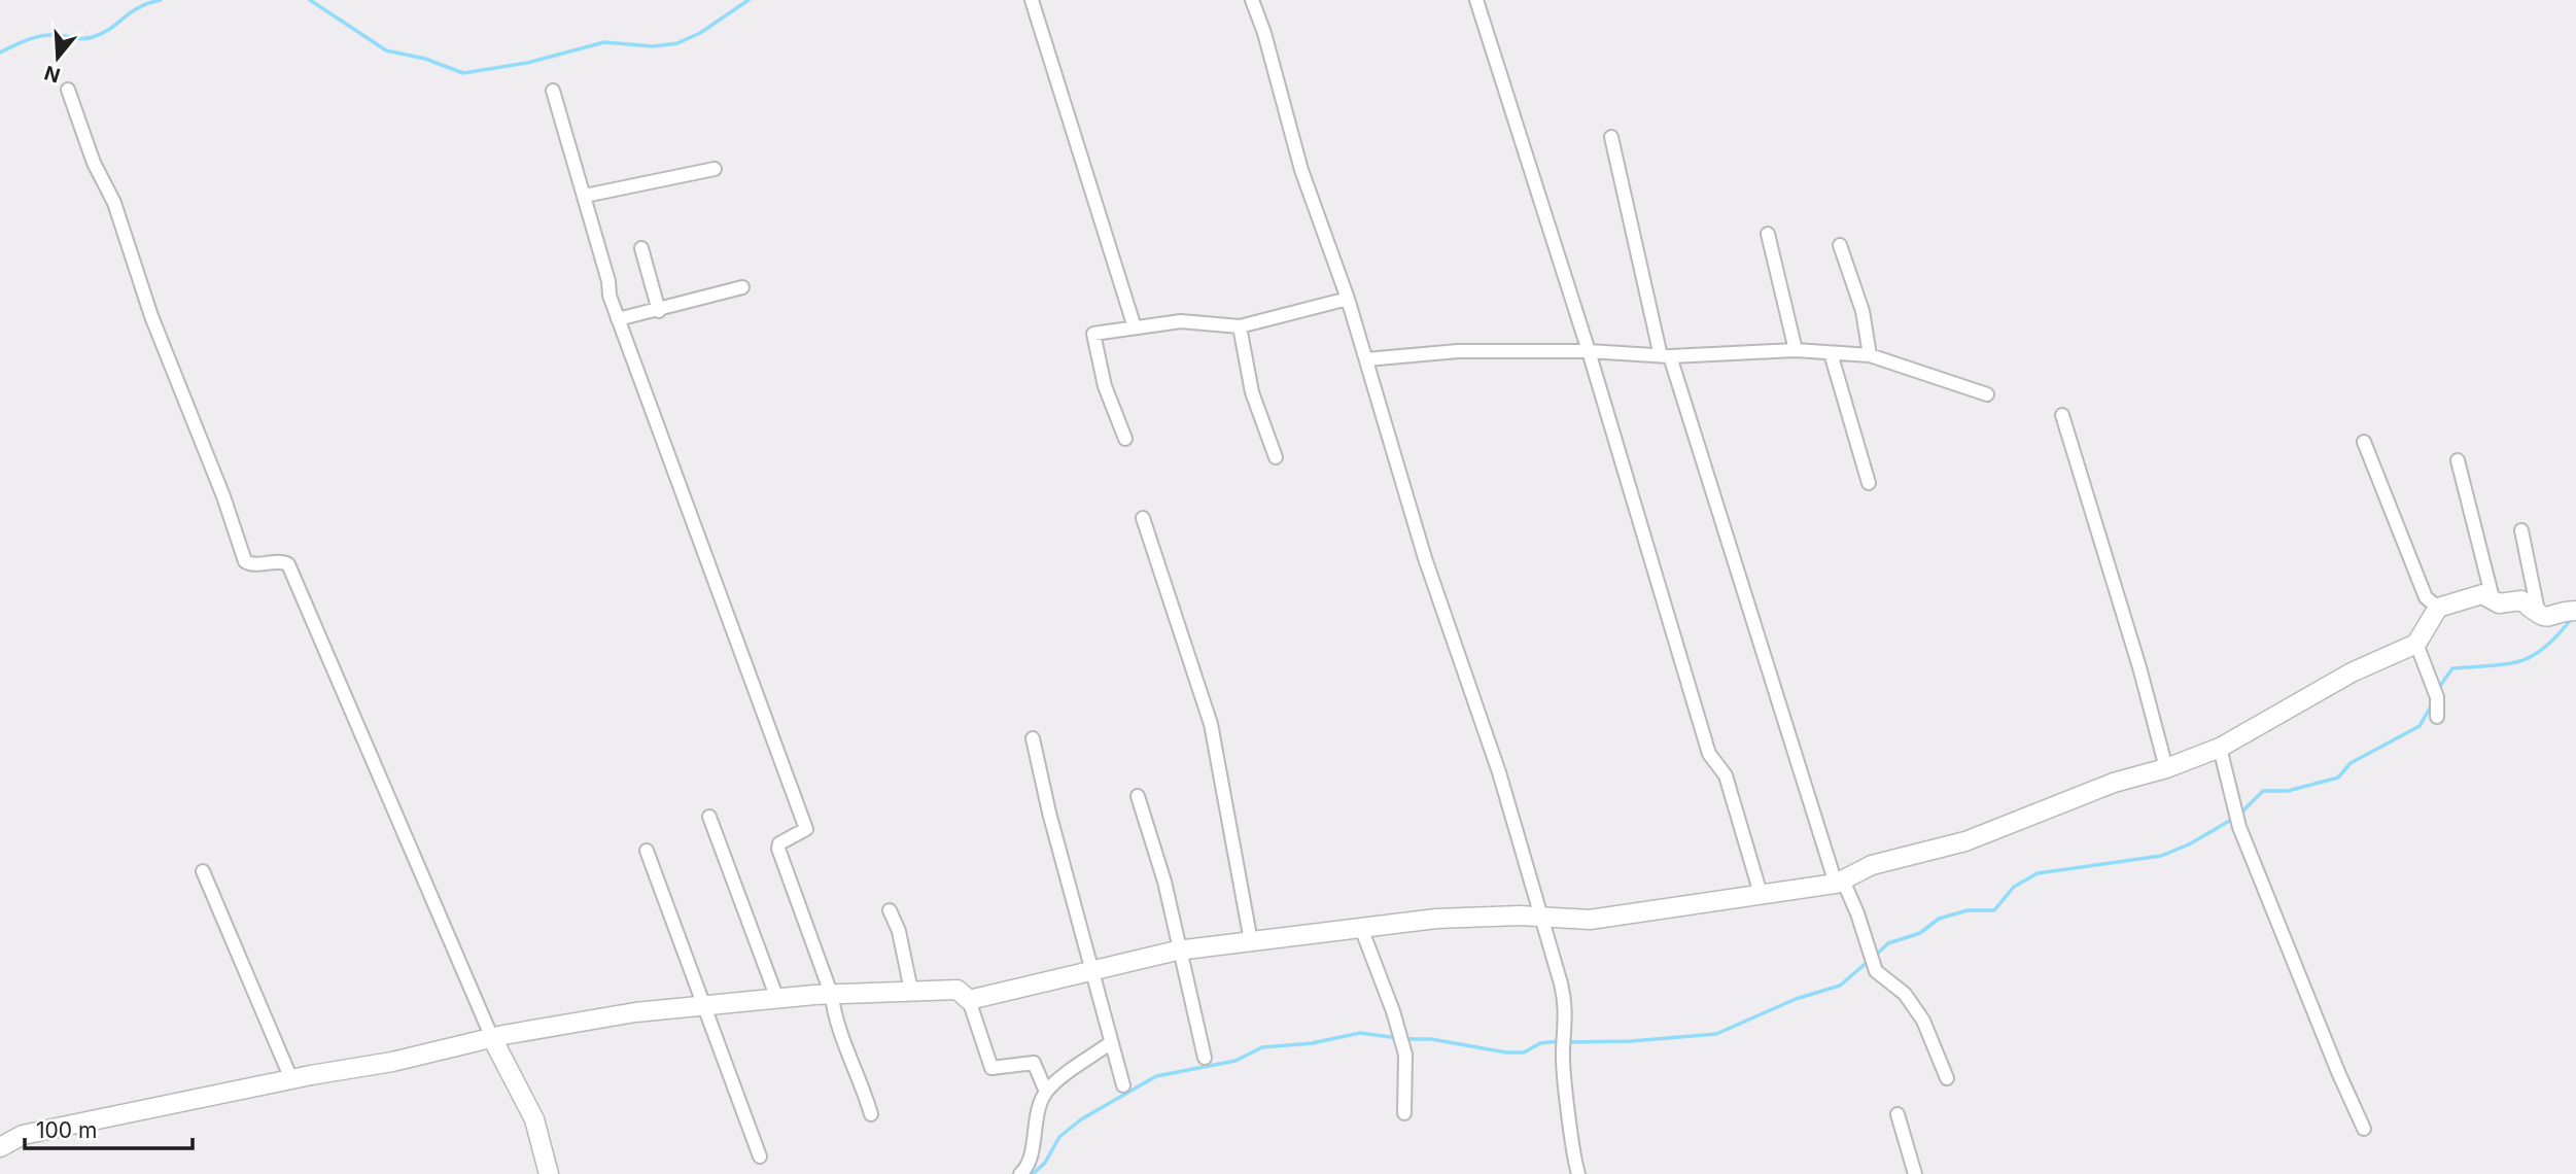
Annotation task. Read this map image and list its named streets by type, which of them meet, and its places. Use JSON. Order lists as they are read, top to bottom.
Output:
{
  "scale_bar": "100 m",
  "north": "bottom"
}
